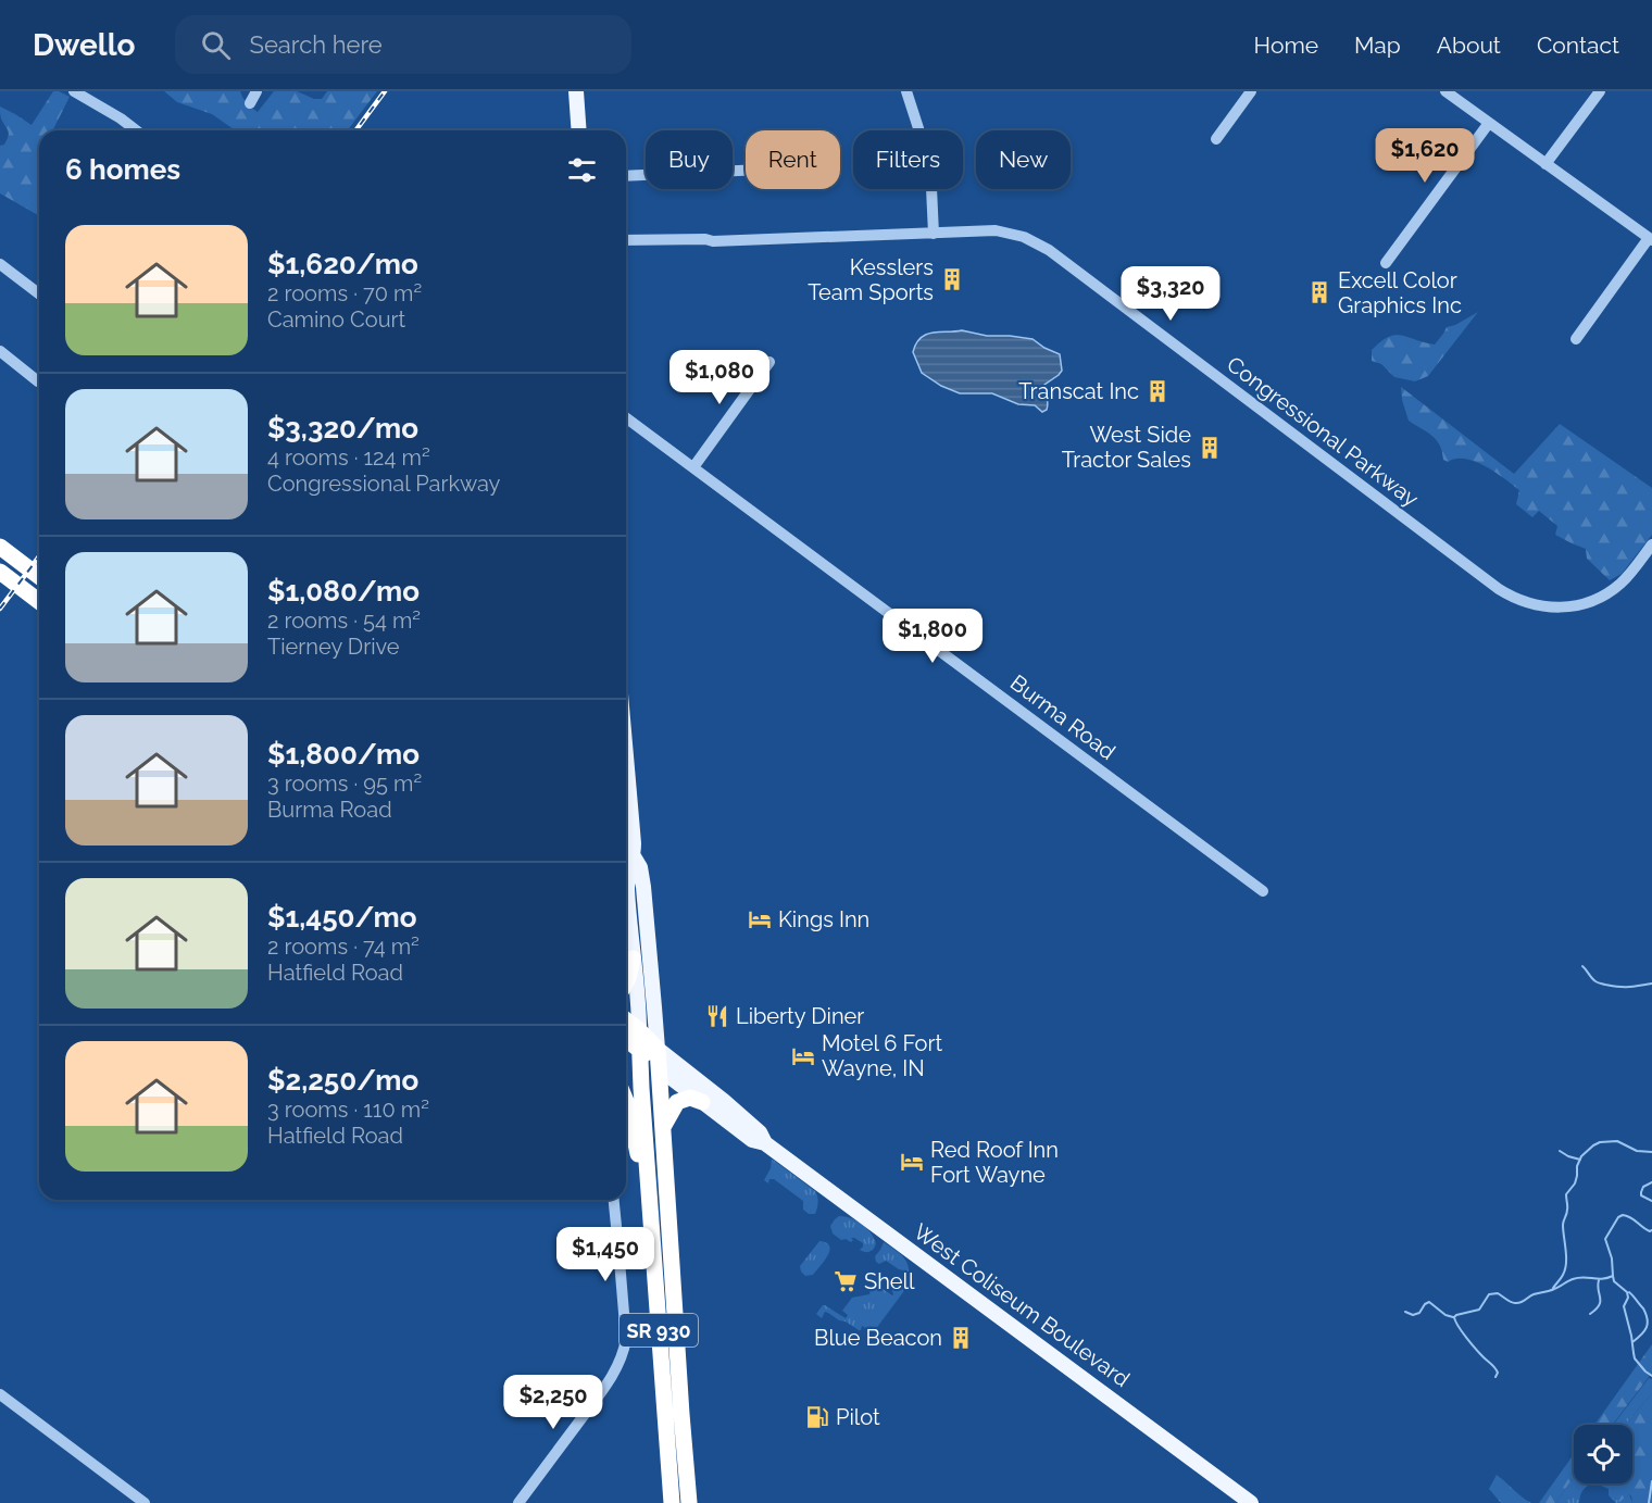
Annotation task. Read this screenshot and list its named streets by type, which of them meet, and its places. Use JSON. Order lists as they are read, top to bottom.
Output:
{
  "streets": {
    "highway": ["West Coliseum Boulevard", "SR 930"],
    "street": ["Congressional Parkway", "Burma Road"]
  },
  "crossings": [
    ["West Coliseum Boulevard", "SR 930"]
  ],
  "places": {
    "building": [
      "Kesslers Team Sports",
      "Excell Color Graphics Inc",
      "Transcat Inc",
      "West Side Tractor Sales",
      "Blue Beacon"
    ],
    "hotel": ["Kings Inn", "Motel 6 Fort Wayne, IN", "Red Roof Inn Fort Wayne"],
    "restaurant": ["Liberty Diner"],
    "supermarket": ["Shell"],
    "fuel station": ["Pilot"]
  },
  "page": {
    "header": "Dwello",
    "search": "Search here",
    "nav": [
      "Home",
      "Map",
      "About",
      "Contact"
    ],
    "price": [
      "$1,620",
      "$3,320",
      "$1,080",
      "$1,800",
      "$1,450",
      "$2,250"
    ],
    "chip": [
      "Buy",
      "Rent",
      "Filters",
      "New"
    ],
    "heading": "6 homes",
    "list": [
      {
        "name": "$1,620/mo",
        "note": "2 rooms · 70 m² · Camino Court"
      },
      {
        "name": "$3,320/mo",
        "note": "4 rooms · 124 m² · Congressional Parkway"
      },
      {
        "name": "$1,080/mo",
        "note": "2 rooms · 54 m² · Tierney Drive"
      },
      {
        "name": "$1,800/mo",
        "note": "3 rooms · 95 m² · Burma Road"
      },
      {
        "name": "$1,450/mo",
        "note": "2 rooms · 74 m² · Hatfield Road"
      },
      {
        "name": "$2,250/mo",
        "note": "3 rooms · 110 m² · Hatfield Road"
      }
    ]
  }
}
